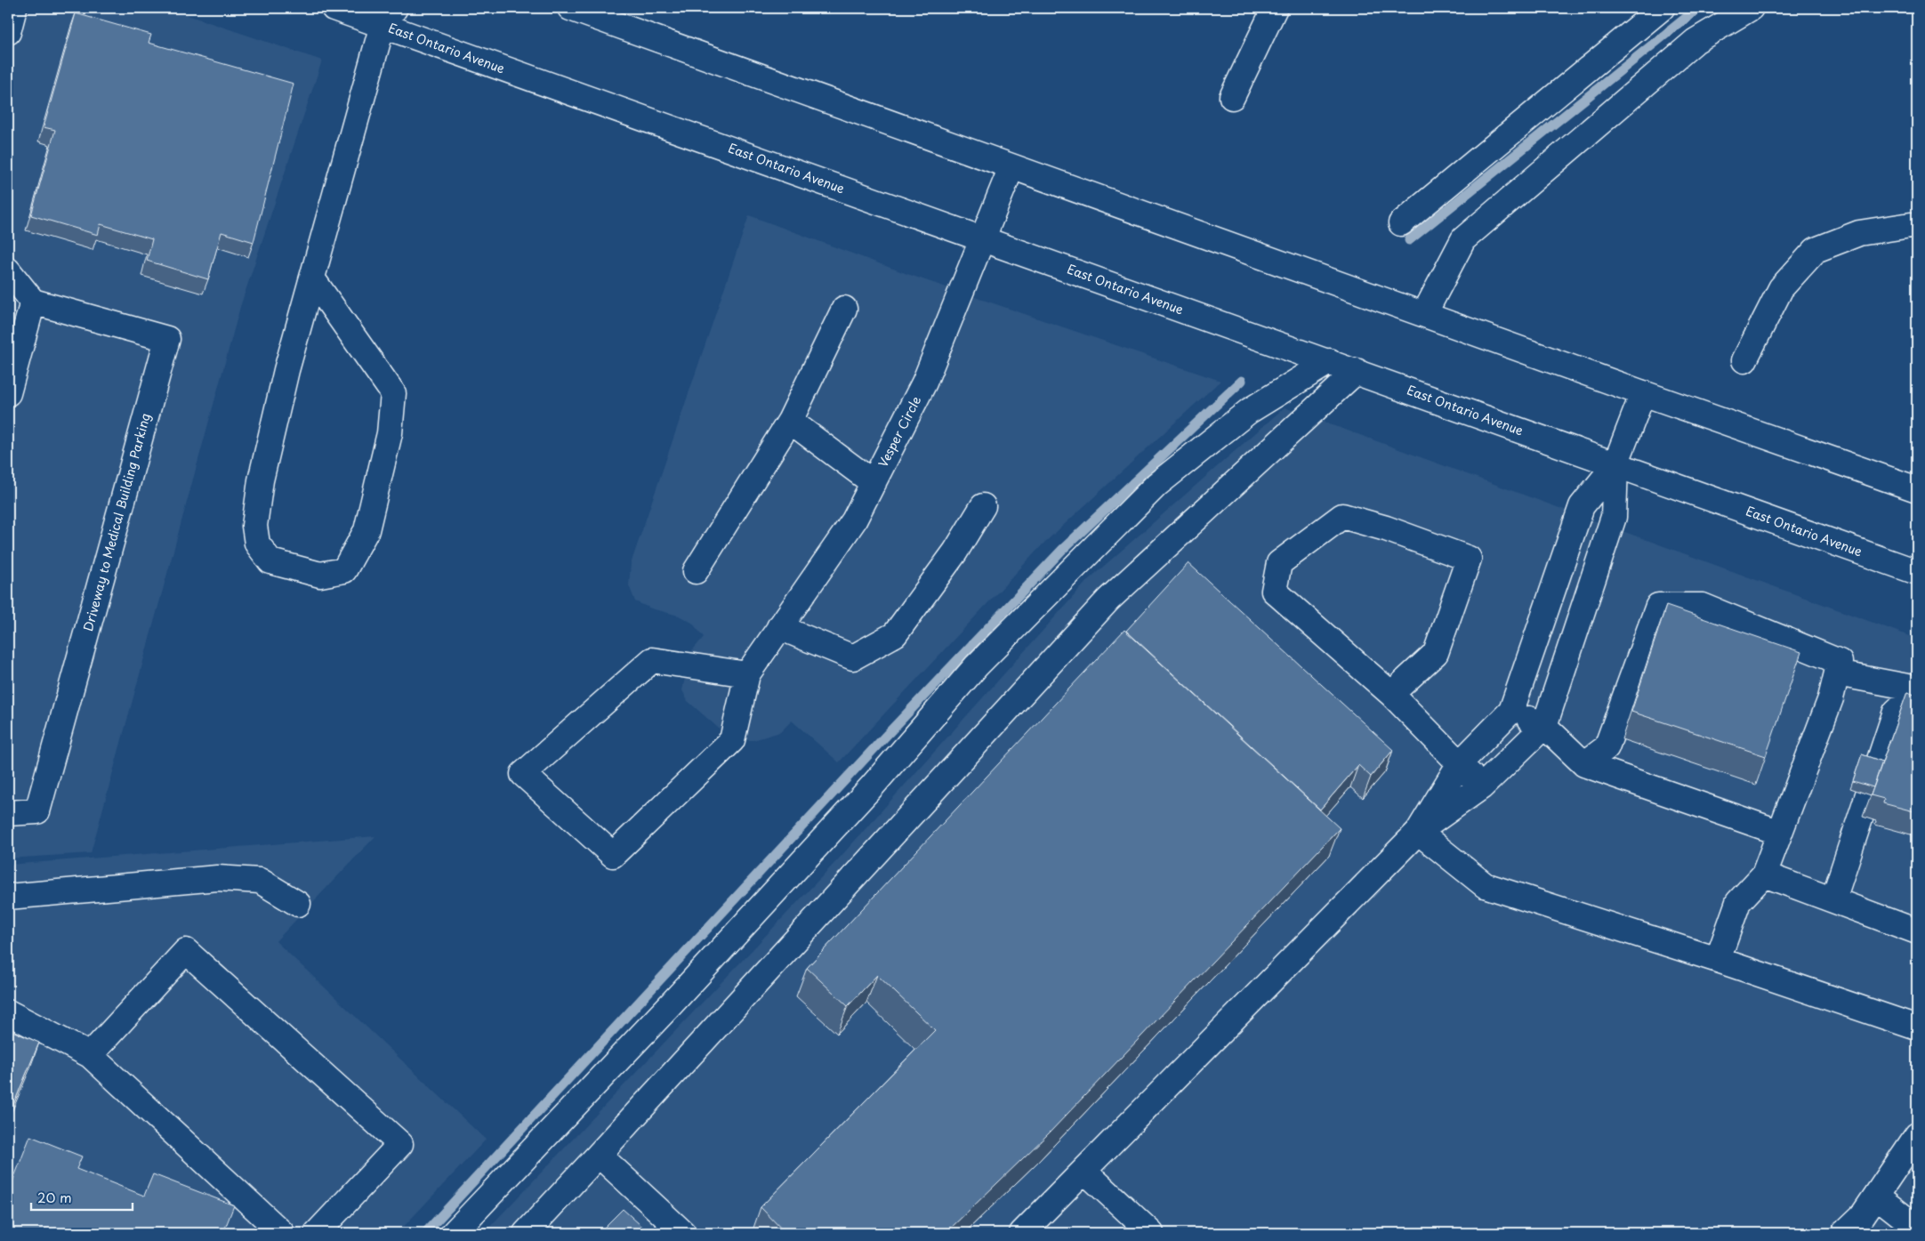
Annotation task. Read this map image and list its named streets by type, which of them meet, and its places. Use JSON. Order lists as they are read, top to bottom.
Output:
{
  "streets": {
    "main road": ["East Ontario Avenue", "Vesper Circle", "Driveway to Medical Building Parking"]
  },
  "crossings": [
    ["East Ontario Avenue", "Vesper Circle"]
  ],
  "scale_bar": "20 m"
}
